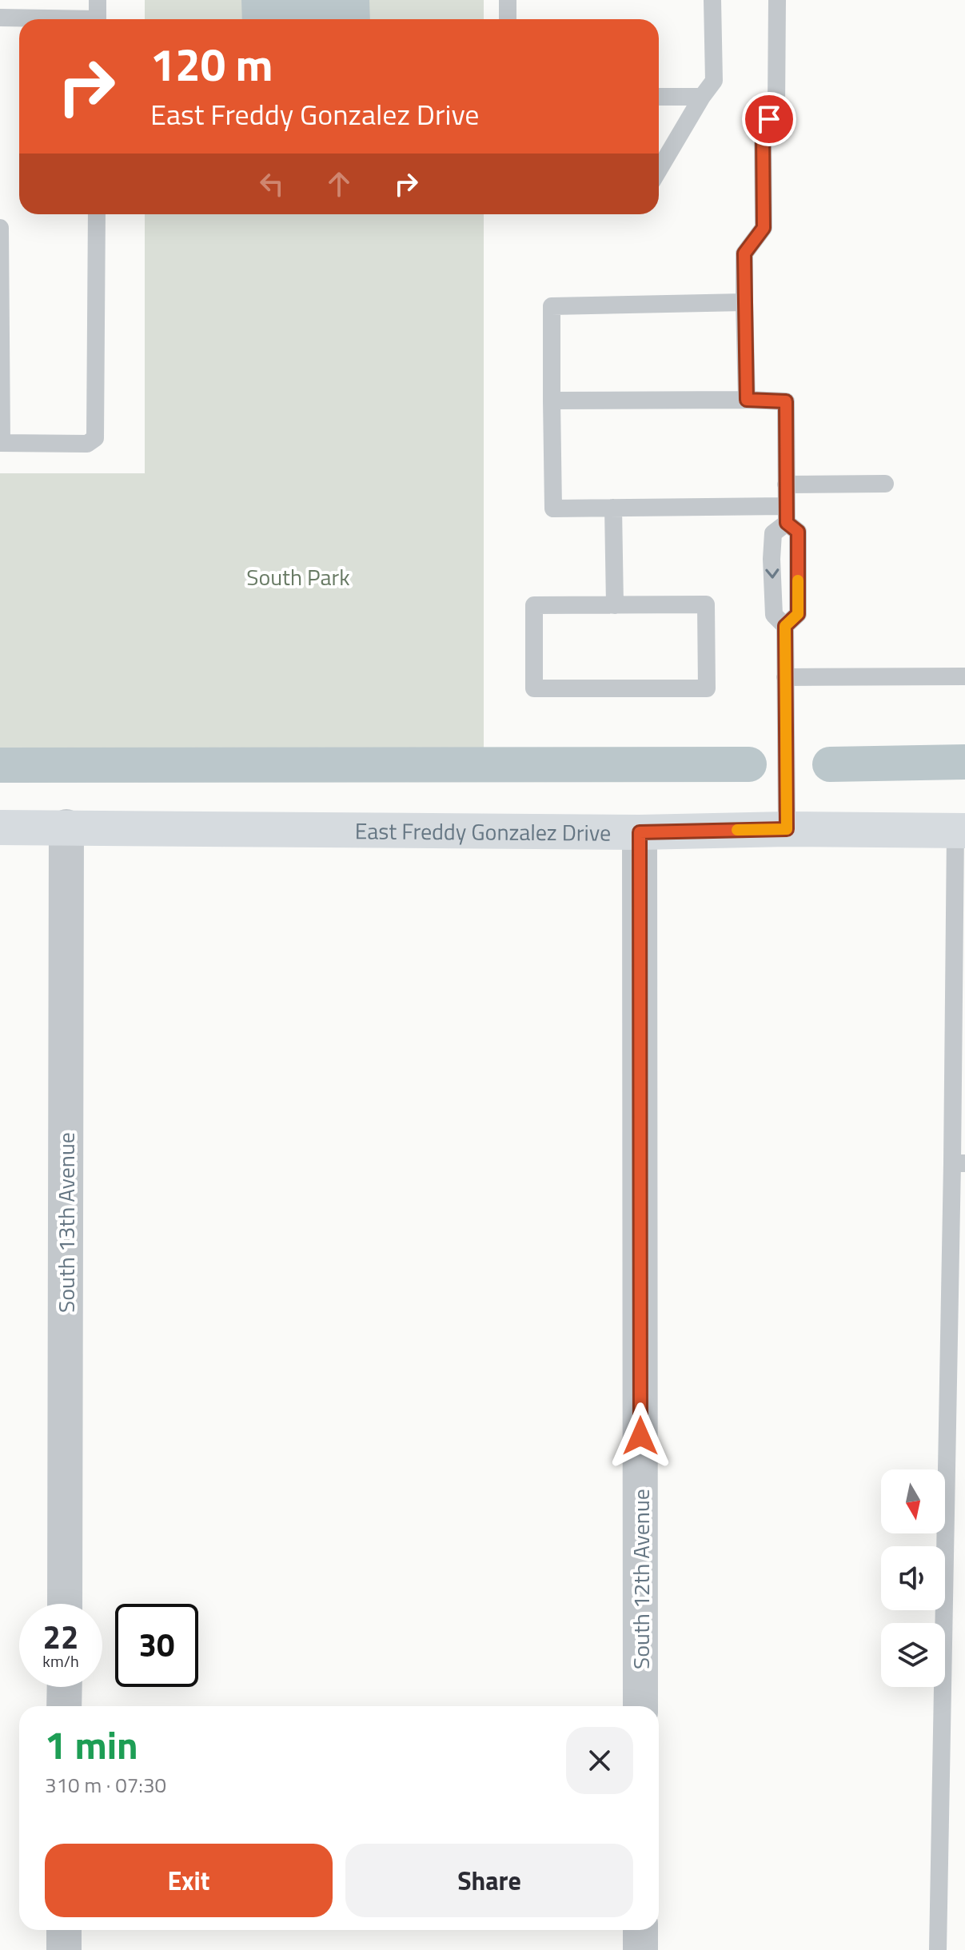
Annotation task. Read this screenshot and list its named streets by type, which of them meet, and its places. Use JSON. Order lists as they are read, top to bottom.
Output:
{
  "streets": {
    "main road": ["East Freddy Gonzalez Drive"],
    "street": ["South 13th Avenue", "South 12th Avenue"]
  },
  "crossings": [
    ["East Freddy Gonzalez Drive", "South 13th Avenue"],
    ["East Freddy Gonzalez Drive", "South 12th Avenue"]
  ],
  "parks": ["South Park"],
  "north": "bottom",
  "page": {
    "turn": ["120 m", "East Freddy Gonzalez Drive"],
    "speed": "22 km/h",
    "limit": "30",
    "heading": ["1 min", "310 m · 07:30"],
    "buttons": ["Exit", "Share"]
  }
}
